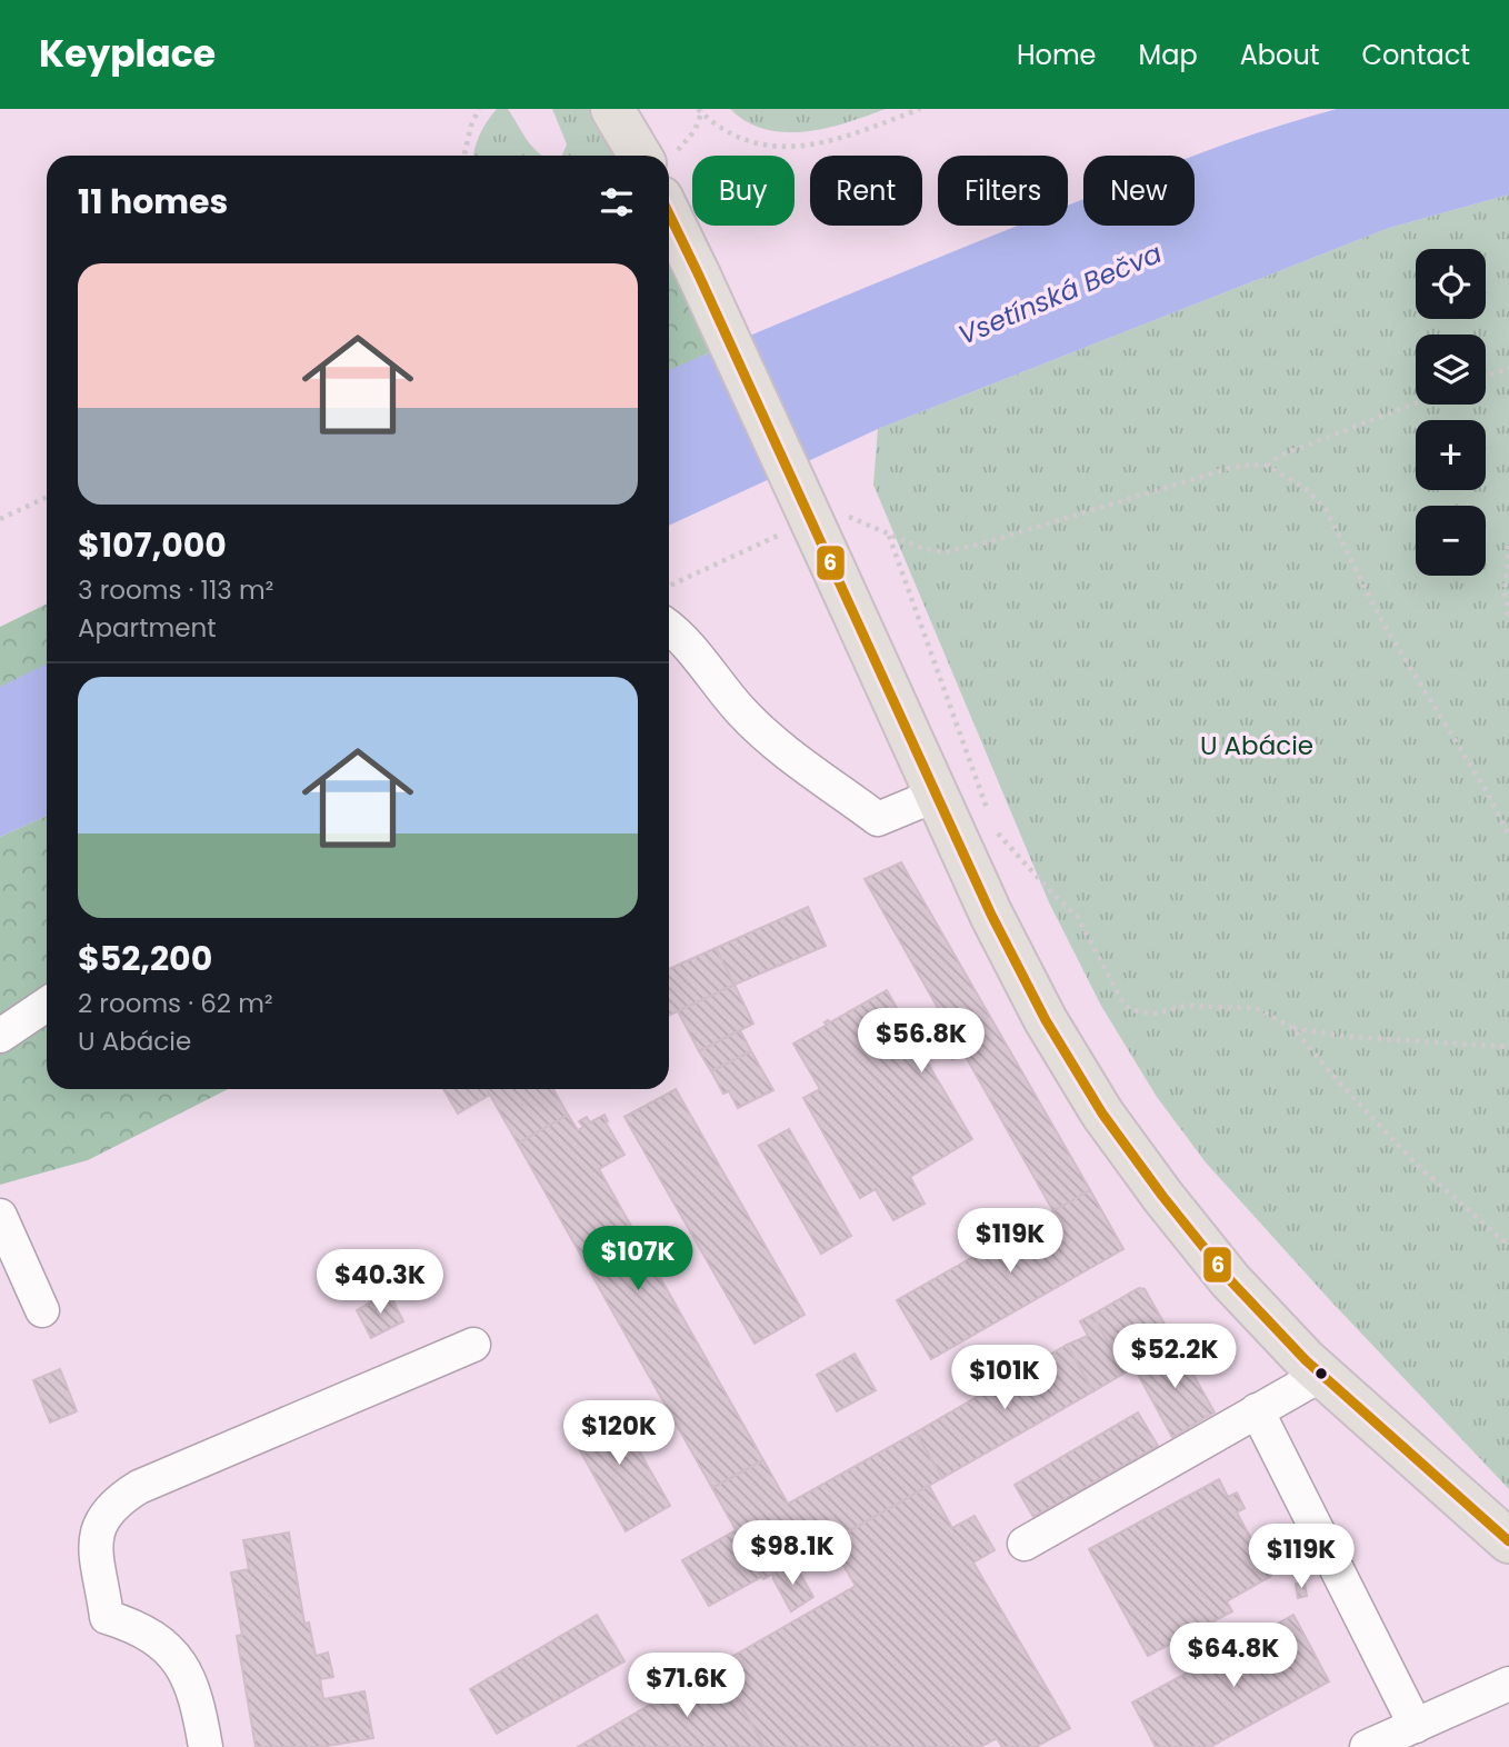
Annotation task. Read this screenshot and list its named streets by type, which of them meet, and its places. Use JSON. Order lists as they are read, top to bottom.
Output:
{
  "water": ["Vsetínská Bečva"],
  "parks": ["U Abácie"],
  "lines": ["transit line 6"],
  "page": {
    "header": "Keyplace",
    "nav": [
      "Home",
      "Map",
      "About",
      "Contact"
    ],
    "chip": [
      "Buy",
      "Rent",
      "Filters",
      "New"
    ],
    "heading": "11 homes",
    "map_buttons": ["+", "−"],
    "list": [
      {
        "name": "$107,000",
        "note": "3 rooms · 113 m² · Apartment"
      },
      {
        "name": "$52,200",
        "note": "2 rooms · 62 m² · U Abácie"
      }
    ],
    "price": [
      "$56.8K",
      "$119K",
      "$107K",
      "$40.3K",
      "$52.2K",
      "$101K",
      "$120K",
      "$98.1K",
      "$119K",
      "$64.8K",
      "$71.6K"
    ]
  }
}
